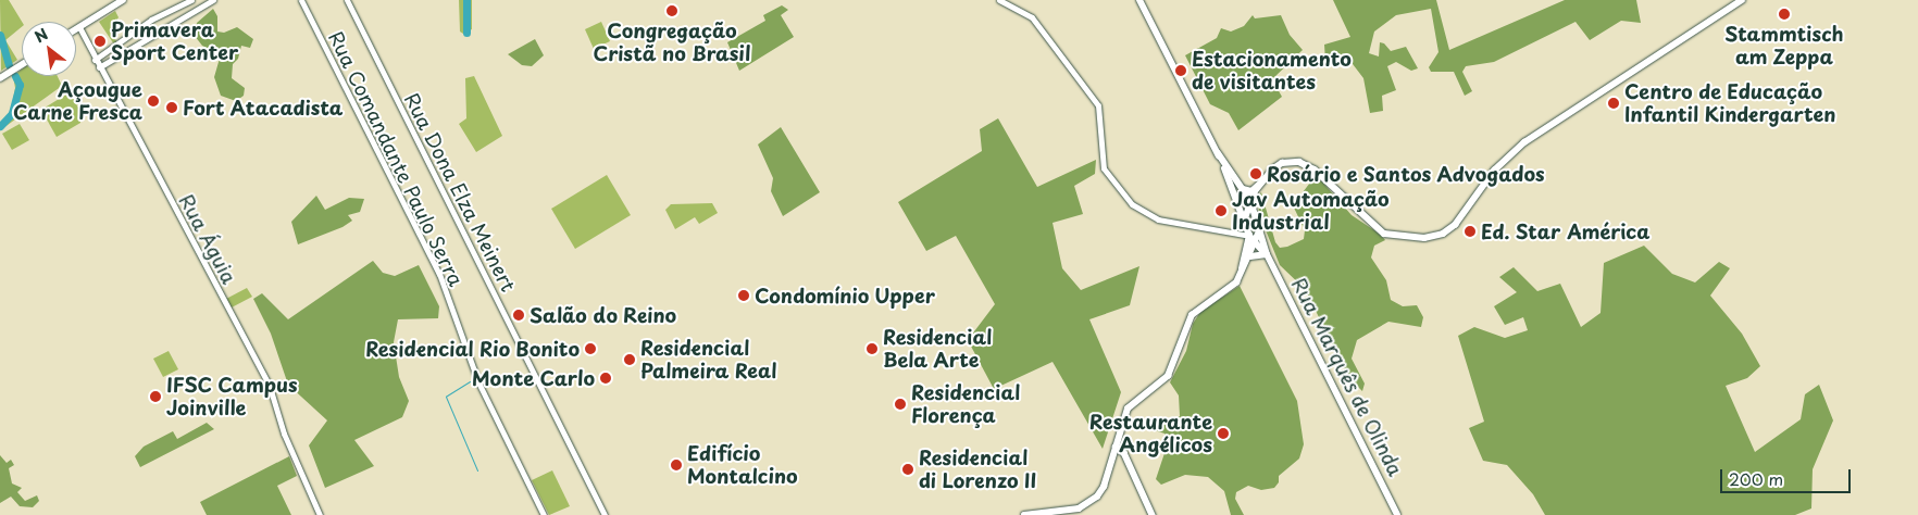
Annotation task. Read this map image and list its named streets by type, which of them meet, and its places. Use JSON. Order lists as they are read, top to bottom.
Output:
{
  "streets": {
    "main road": ["Rua Marquês de Olinda"],
    "street": ["Rua Comandante Paulo Serra", "Rua Dona Elza Meinert", "Rua Águia"]
  },
  "places": [
    "Congregação Cristã no Brasil",
    "Stammtisch am Zeppa",
    "Primavera Sport Center",
    "Estacionamento de visitantes",
    "Açougue Carne Fresca",
    "Centro de Educação Infantil Kindergarten",
    "Fort Atacadista",
    "Rosário e Santos Advogados",
    "Jav Automação Industrial",
    "Ed. Star América",
    "Condomínio Upper",
    "Salão do Reino",
    "Residencial Rio Bonito",
    "Residencial Bela Arte",
    "Residencial Palmeira Real",
    "Monte Carlo",
    "IFSC Campus Joinville",
    "Residencial Florença",
    "Restaurante Angélicos",
    "Edifício Montalcino",
    "Residencial di Lorenzo II"
  ],
  "scale_bar": "200 m",
  "north": "top left"
}
